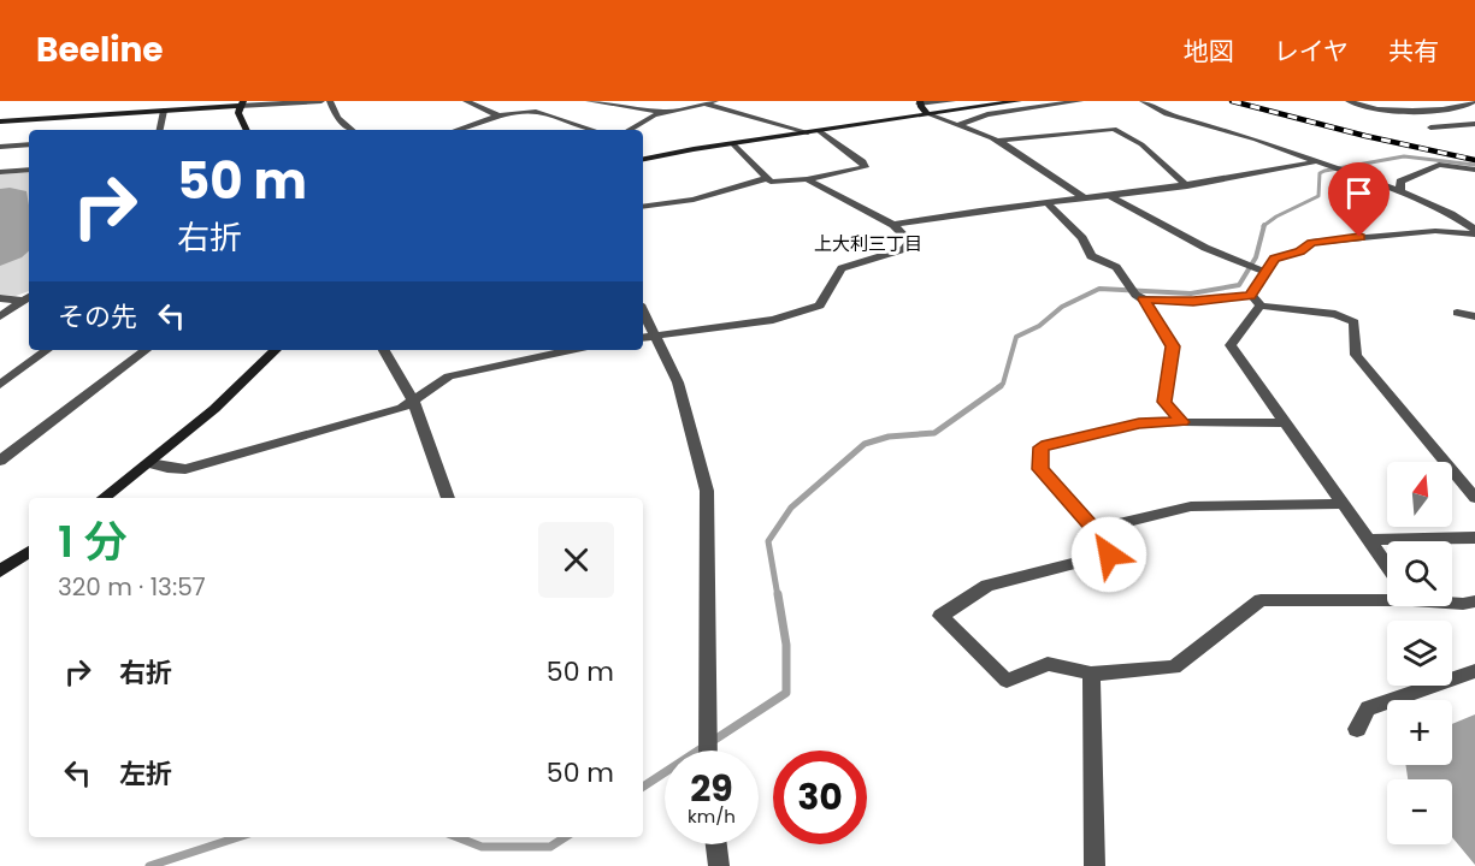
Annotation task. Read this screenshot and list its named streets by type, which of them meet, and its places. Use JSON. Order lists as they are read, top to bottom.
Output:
{
  "districts": ["上大利三丁目"],
  "north": "top",
  "page": {
    "header": "Beeline",
    "nav": ["地図", "レイヤ", "共有"],
    "turn": ["50 m", "右折"],
    "then": "その先",
    "map_buttons": ["+", "−"],
    "heading": ["1 分", "320 m · 13:57"],
    "list": [
      {
        "name": "右折",
        "value": "50 m"
      },
      {
        "name": "左折",
        "value": "50 m"
      }
    ],
    "speed": "29 km/h",
    "limit": "30"
  }
}
